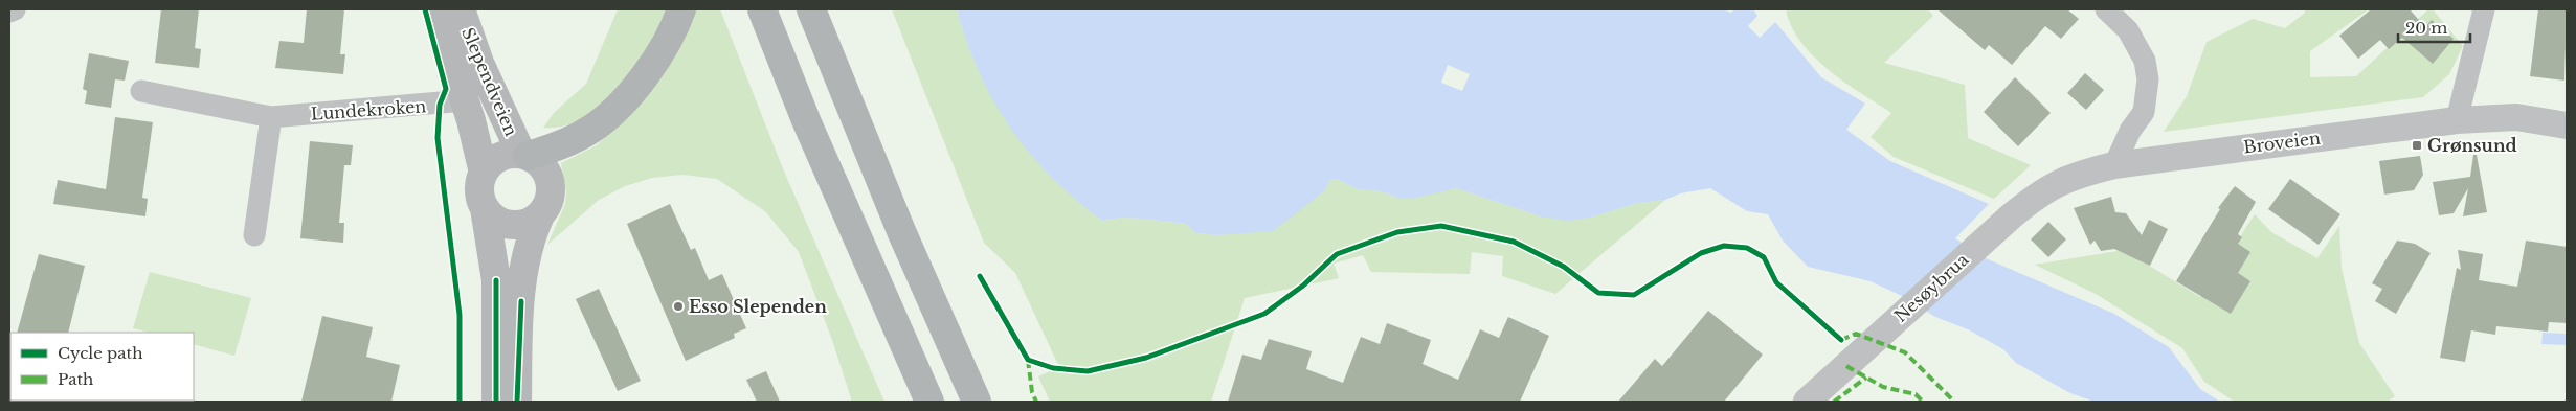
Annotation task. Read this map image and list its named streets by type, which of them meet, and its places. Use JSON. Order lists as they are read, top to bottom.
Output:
{
  "streets": {
    "main road": ["Slependveien"],
    "street": ["Lundekroken", "Broveien", "Nesøybrua"]
  },
  "crossings": [
    ["Slependveien", "Lundekroken"],
    ["Broveien", "Nesøybrua"]
  ],
  "places": {
    "transit": ["Grønsund"],
    "other": ["Esso Slependen"]
  },
  "legend": ["Cycle path", "Path"],
  "scale_bar": "20 m"
}
